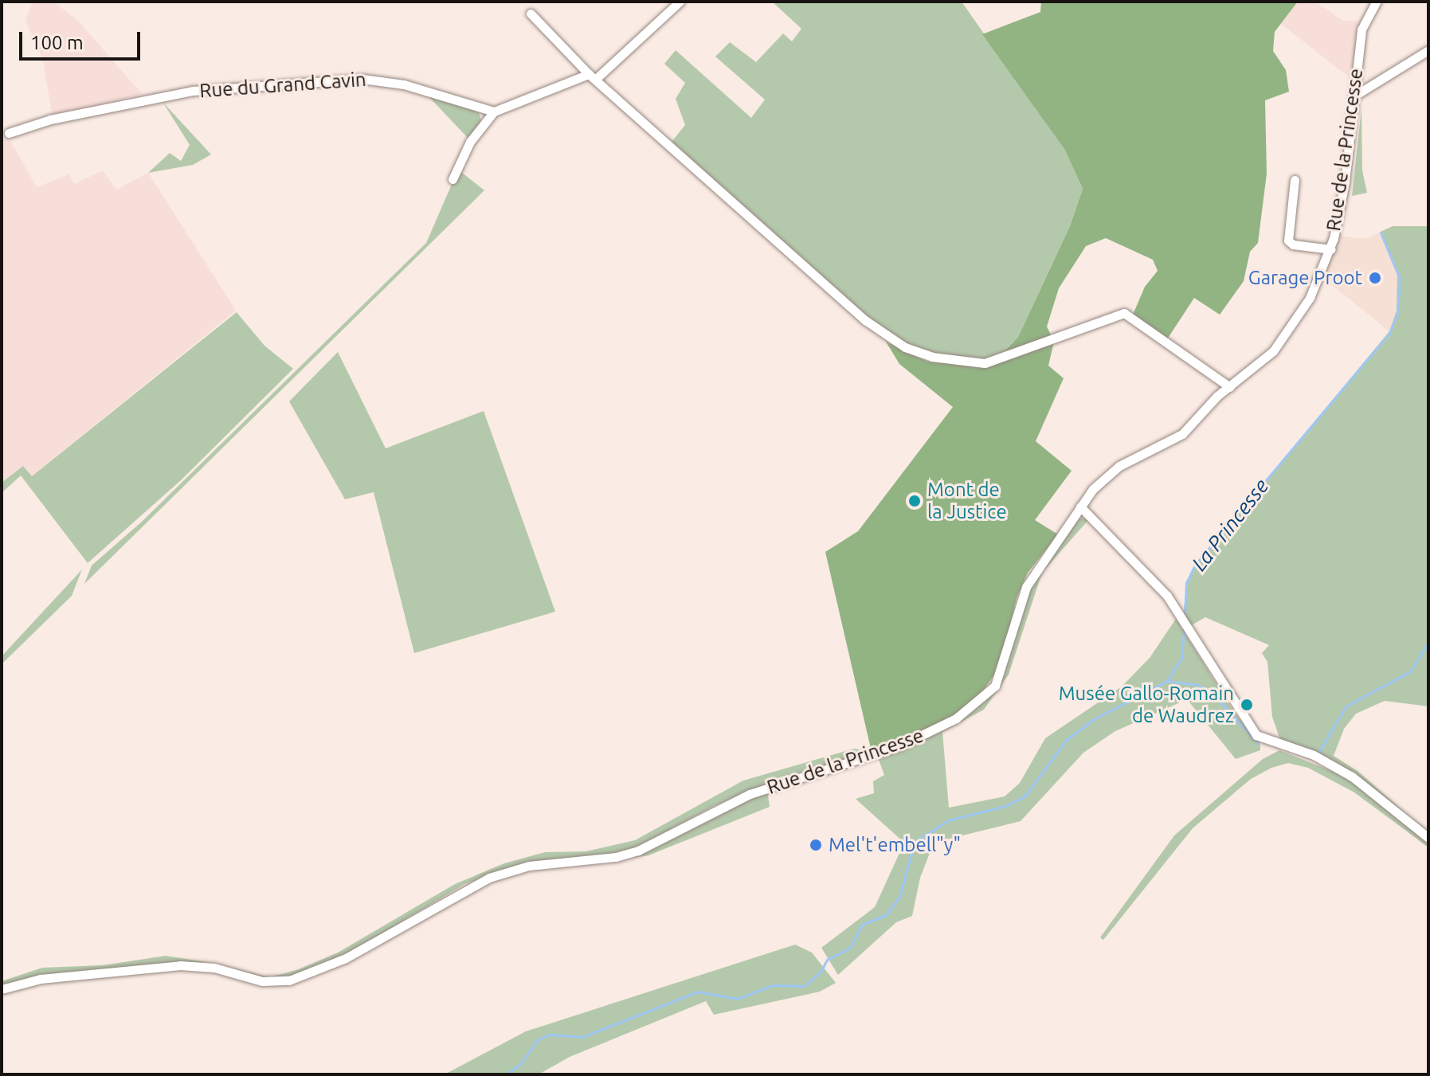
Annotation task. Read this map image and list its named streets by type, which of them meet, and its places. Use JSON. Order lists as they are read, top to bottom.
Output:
{
  "streets": {
    "street": ["Rue du Grand Cavin", "Rue de la Princesse"]
  },
  "water": ["La Princesse"],
  "places": [
    "Garage Proot",
    "Mont de la Justice",
    "Musée Gallo-Romain de Waudrez",
    "Mel't'embell\"y\""
  ],
  "scale_bar": "100 m"
}
